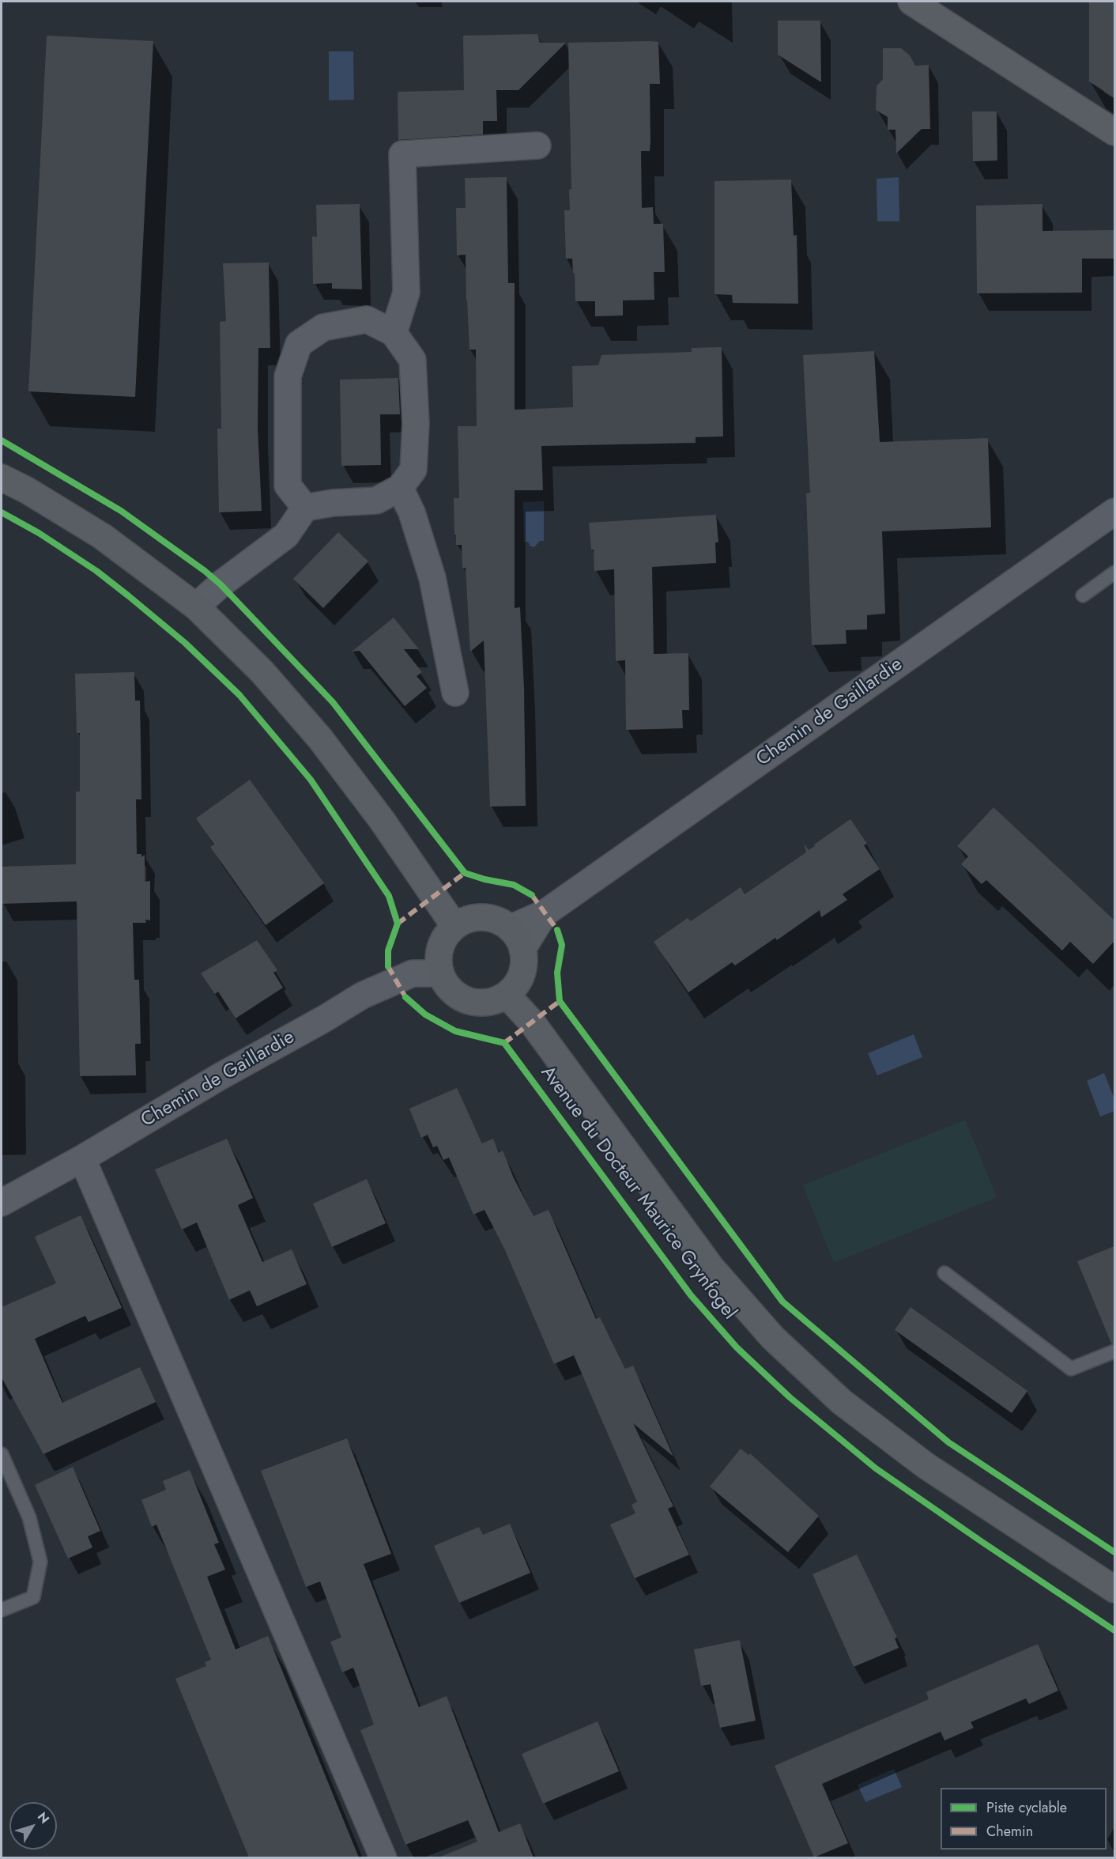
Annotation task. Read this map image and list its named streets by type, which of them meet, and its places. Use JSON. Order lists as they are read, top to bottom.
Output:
{
  "streets": {
    "street": ["Chemin de Gaillardie", "Avenue du Docteur Maurice Grynfogel"]
  },
  "crossings": [
    ["Chemin de Gaillardie", "Avenue du Docteur Maurice Grynfogel"]
  ],
  "legend": ["Piste cyclable", "Chemin"],
  "north": "top right"
}
